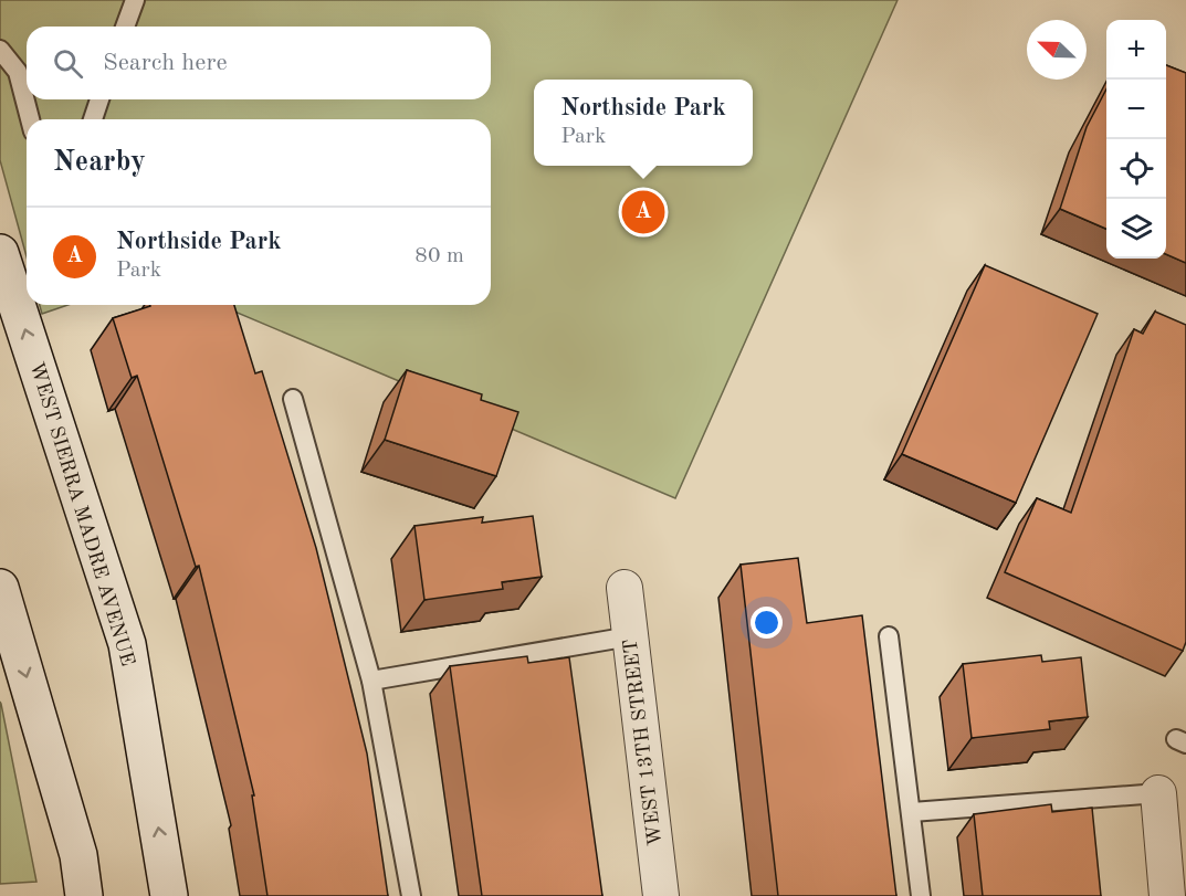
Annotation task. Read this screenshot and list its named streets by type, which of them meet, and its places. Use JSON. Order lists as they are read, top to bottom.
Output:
{
  "streets": {
    "street": ["WEST SIERRA MADRE AVENUE", "WEST 13TH STREET"]
  },
  "north": "top left",
  "page": {
    "map_buttons": ["+", "−"],
    "search": "Search here",
    "popup": ["Northside Park", "Park"],
    "heading": "Nearby",
    "pins": "A",
    "list": [
      {
        "mark": "A",
        "name": "Northside Park",
        "note": "Park",
        "value": "80 m"
      }
    ]
  }
}
